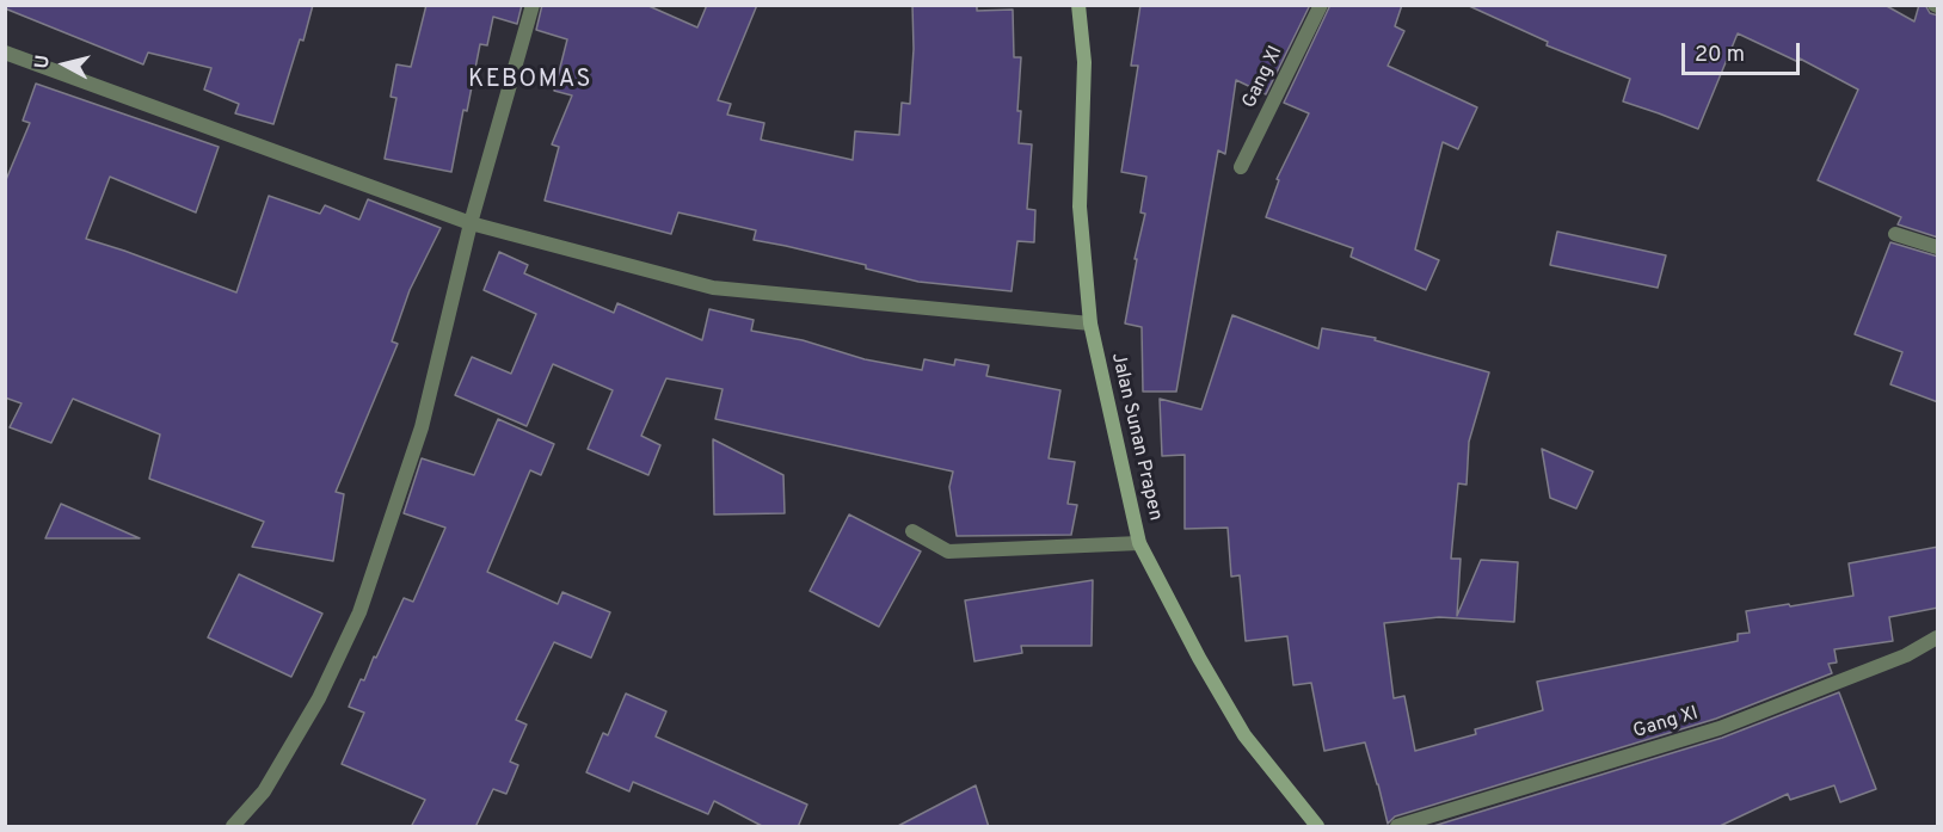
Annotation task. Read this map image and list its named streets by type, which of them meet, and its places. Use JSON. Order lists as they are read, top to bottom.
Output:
{
  "streets": {
    "main road": ["Jalan Sunan Prapen"],
    "street": ["Gang XI"]
  },
  "districts": ["KEBOMAS"],
  "scale_bar": "20 m",
  "north": "left"
}
